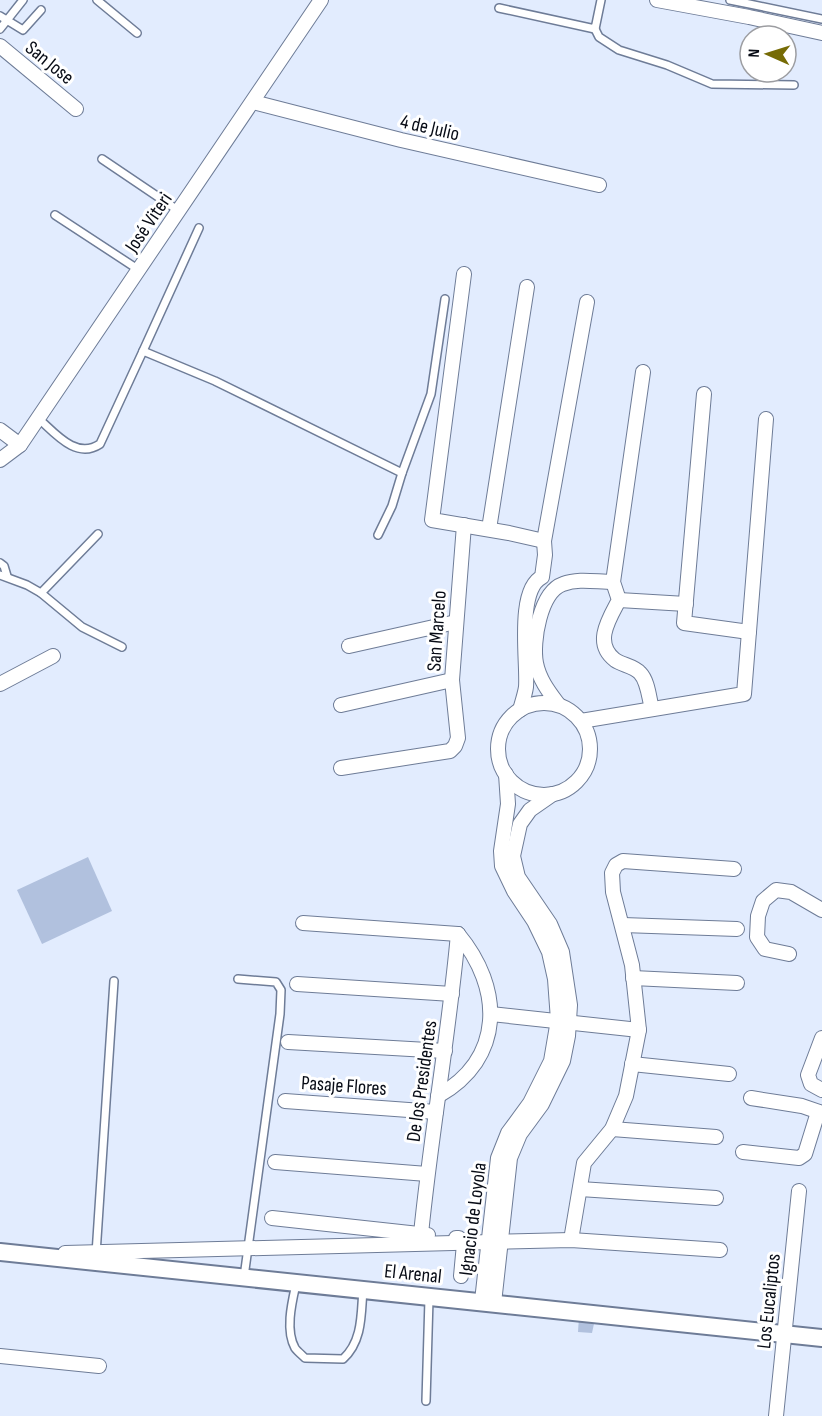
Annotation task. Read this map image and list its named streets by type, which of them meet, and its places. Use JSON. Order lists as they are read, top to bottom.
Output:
{
  "streets": {
    "street": [
      "San Jose",
      "4 de Julio",
      "José Viteri",
      "San Marcelo",
      "De los Presidentes",
      "Pasaje Flores",
      "Ignacio de Loyola",
      "El Arenal",
      "Los Eucaliptos"
    ]
  },
  "crossings": [
    ["4 de Julio", "José Viteri"],
    ["De los Presidentes", "Pasaje Flores"],
    ["Ignacio de Loyola", "El Arenal"],
    ["El Arenal", "Los Eucaliptos"]
  ],
  "north": "left"
}
